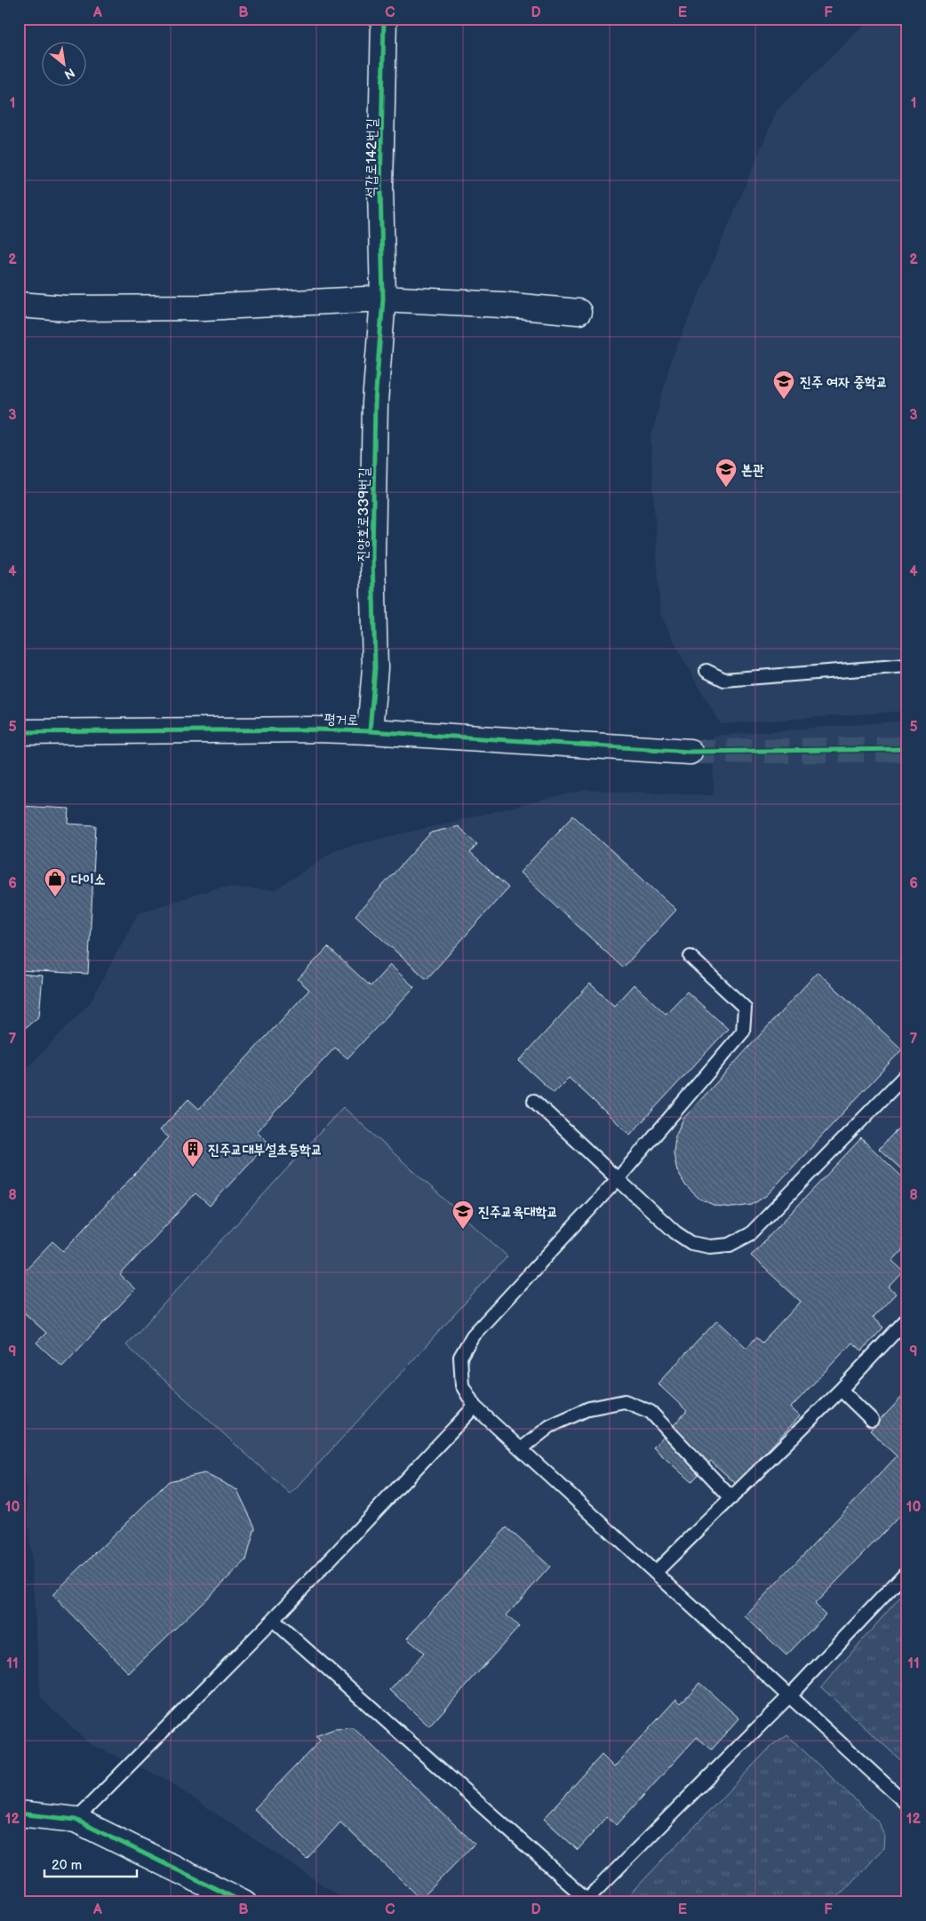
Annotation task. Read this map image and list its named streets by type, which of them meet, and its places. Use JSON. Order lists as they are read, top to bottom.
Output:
{
  "streets": {
    "street": ["석갑로142번길", "진양호로339번길", "평거로"]
  },
  "crossings": [
    ["석갑로142번길", "진양호로339번길"],
    ["진양호로339번길", "평거로"]
  ],
  "places": {
    "school or university": ["진주 여자 중학교", "본관", "진주교육대학교"],
    "shop": ["다이소"],
    "building": ["진주교대부설초등학교"]
  },
  "scale_bar": "20 m",
  "north": "bottom right",
  "grid": {
    "columns": [
      "A",
      "B",
      "C",
      "D",
      "E",
      "F"
    ],
    "rows": [
      "1",
      "2",
      "3",
      "4",
      "5",
      "6",
      "7",
      "8",
      "9",
      "10",
      "11",
      "12"
    ]
  }
}
